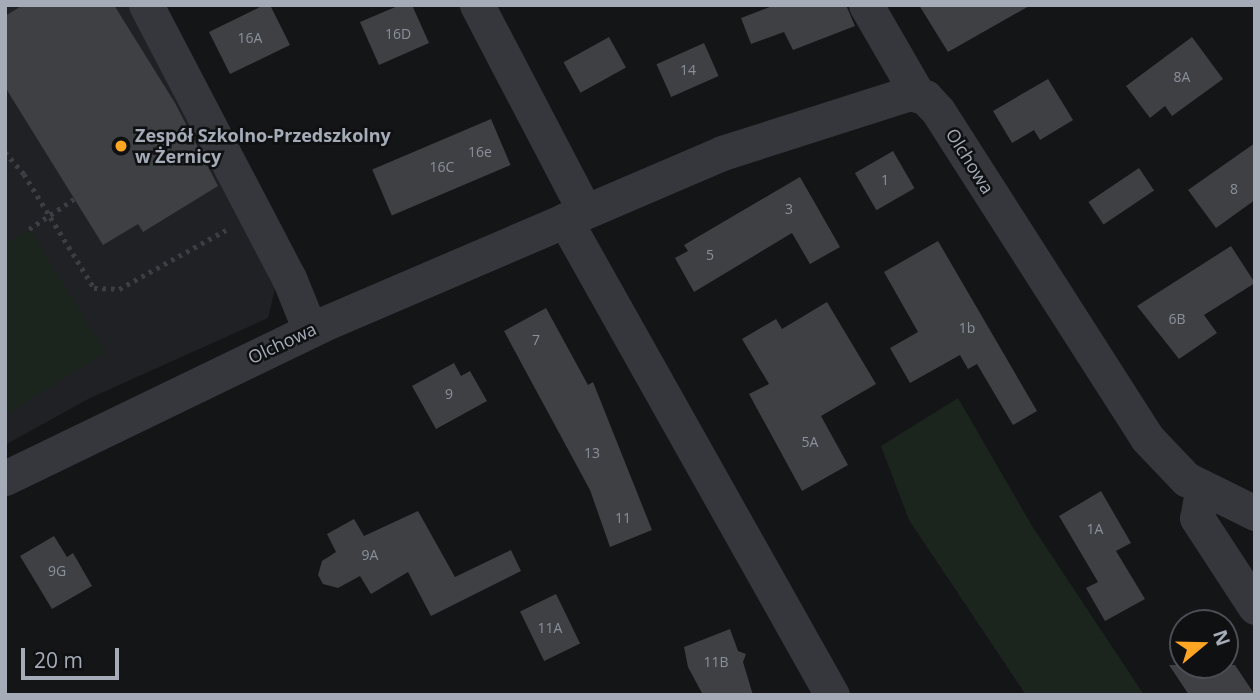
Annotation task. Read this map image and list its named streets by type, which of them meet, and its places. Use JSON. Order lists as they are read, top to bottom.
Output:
{
  "streets": {
    "street": ["Olchowa"]
  },
  "places": ["Zespół Szkolno-Przedszkolny w Żernicy"],
  "house_numbers": [
    "16D",
    "16A",
    "14",
    "8A",
    "16e",
    "16C",
    "1",
    "8",
    "3",
    "5",
    "6B",
    "1b",
    "7",
    "9",
    "5A",
    "13",
    "11",
    "1A",
    "9A",
    "9G",
    "11A",
    "11B"
  ],
  "scale_bar": "20 m",
  "north": "right"
}
